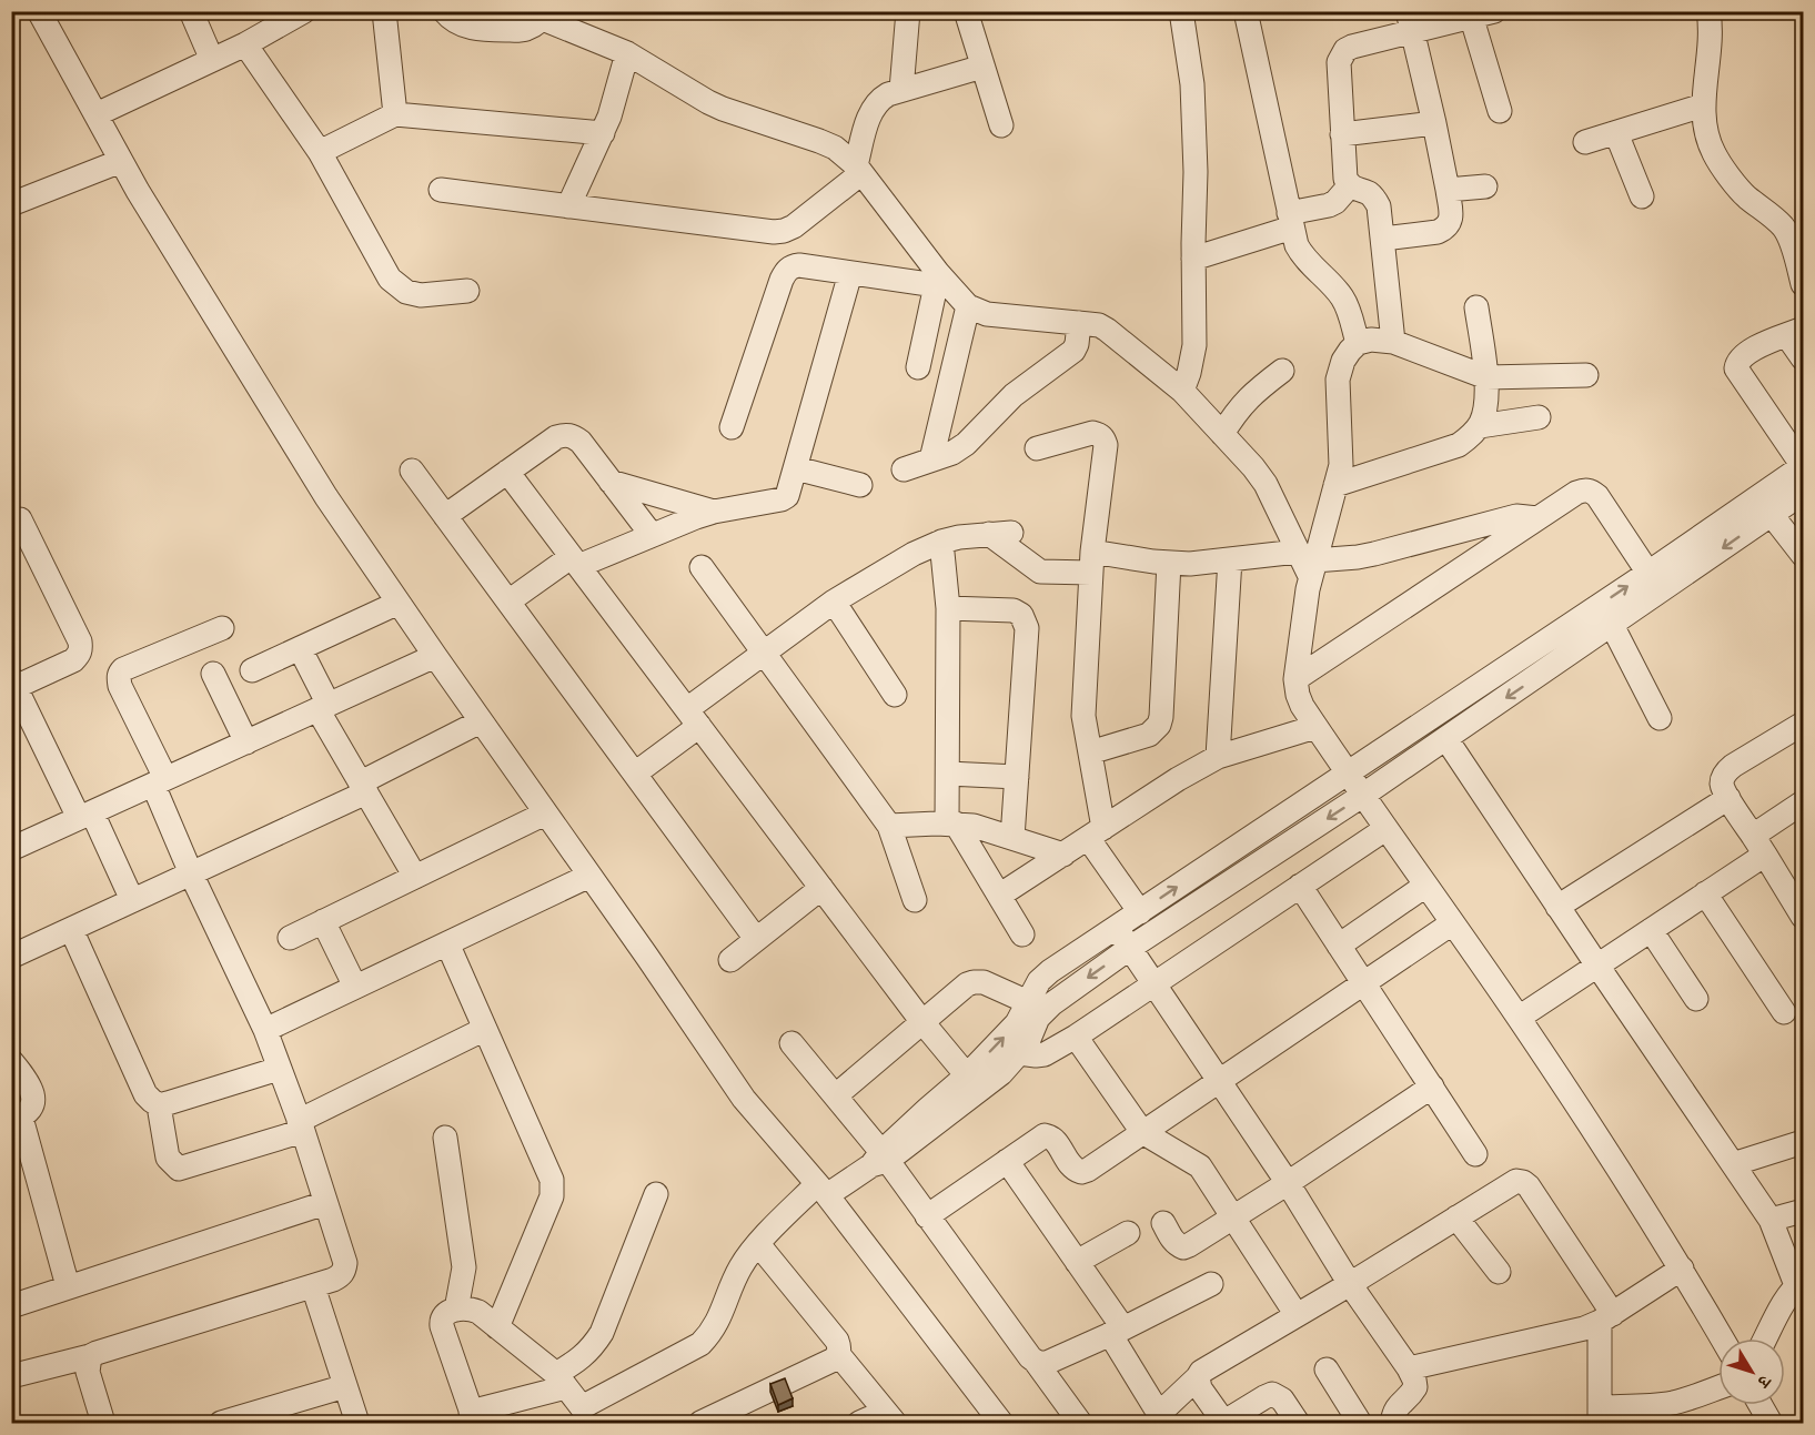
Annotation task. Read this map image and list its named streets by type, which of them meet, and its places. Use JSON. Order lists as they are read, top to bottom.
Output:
{
  "north": "bottom right"
}
